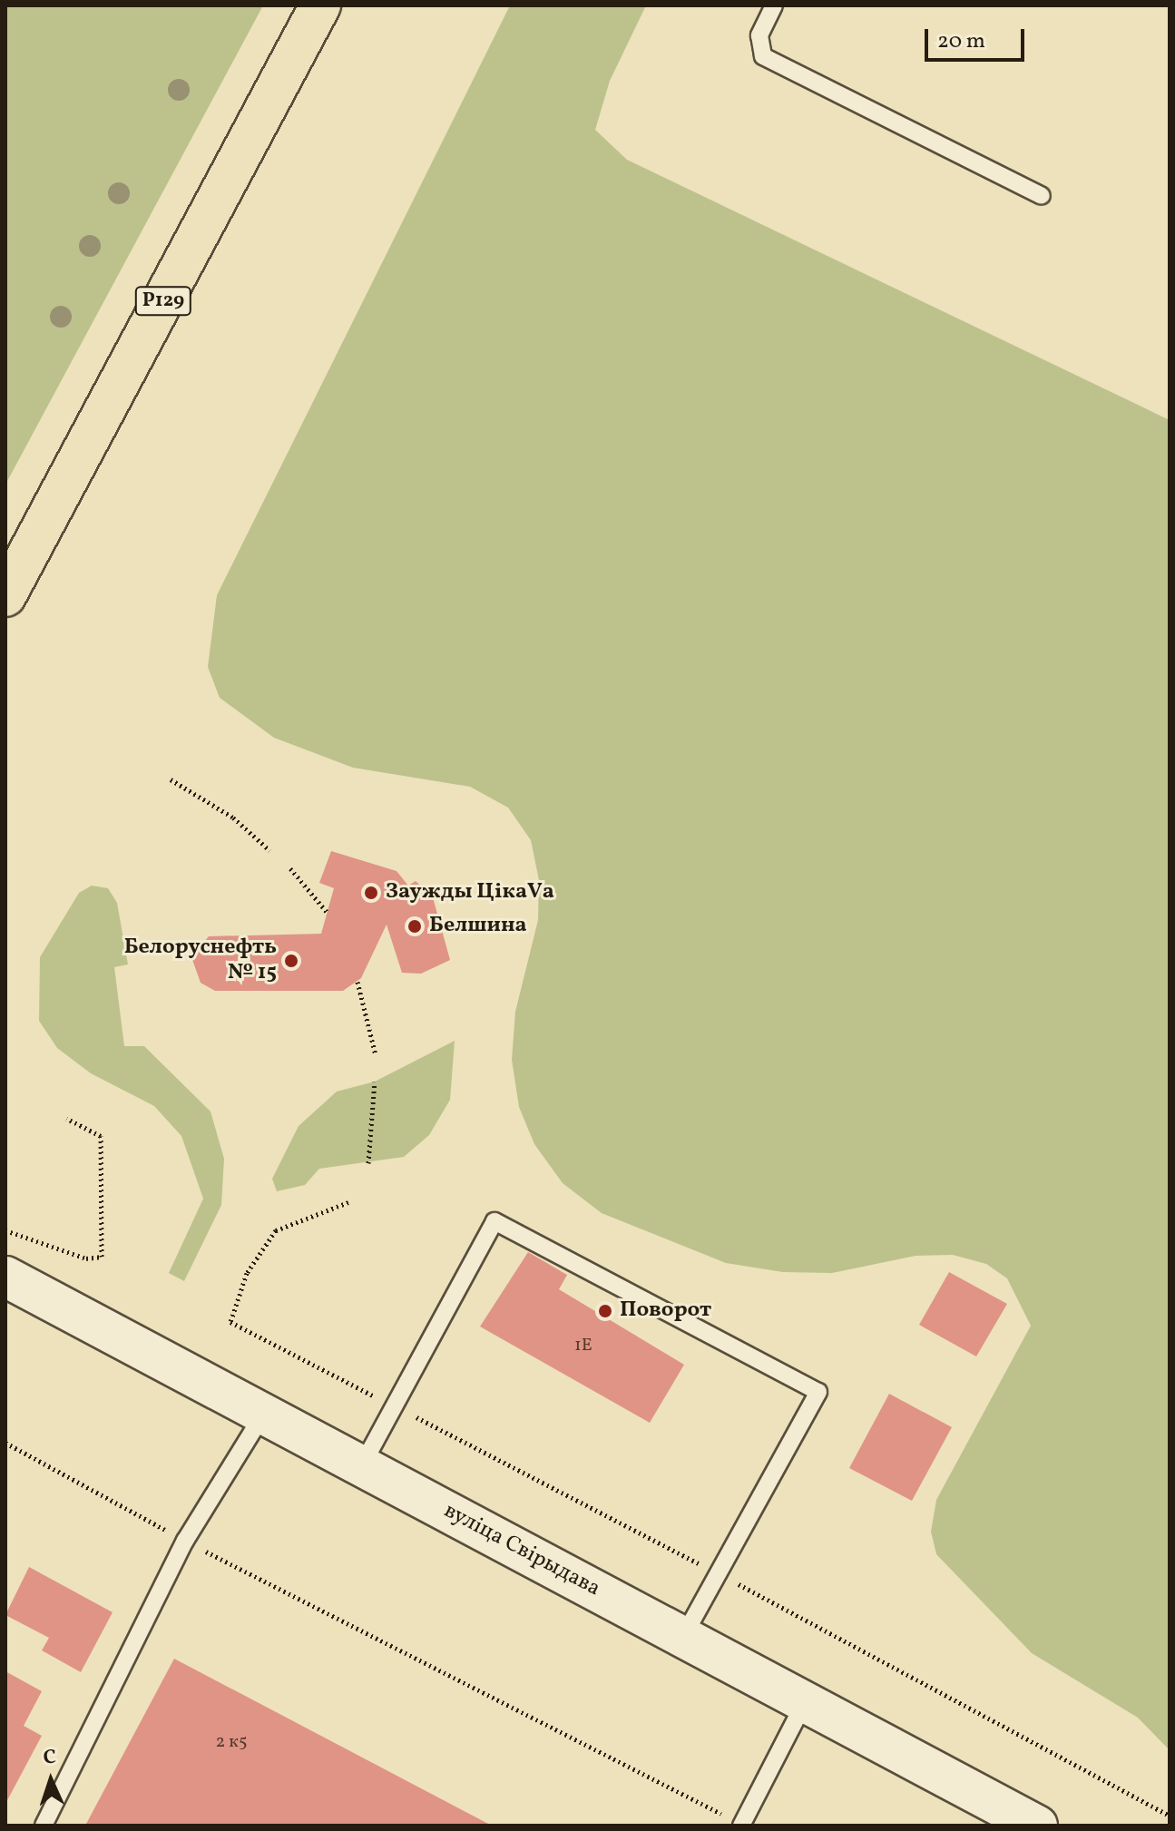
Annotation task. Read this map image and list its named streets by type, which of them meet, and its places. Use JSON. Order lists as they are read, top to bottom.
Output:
{
  "streets": {
    "main road": ["Р129", "вуліца Свірыдава"]
  },
  "places": [
    "Заужды ЦікаVа",
    "Белшина",
    "Белоруснефть № 15",
    "Поворот"
  ],
  "house_numbers": ["1Е", "2 к5"],
  "scale_bar": "20 m",
  "north": "top"
}
